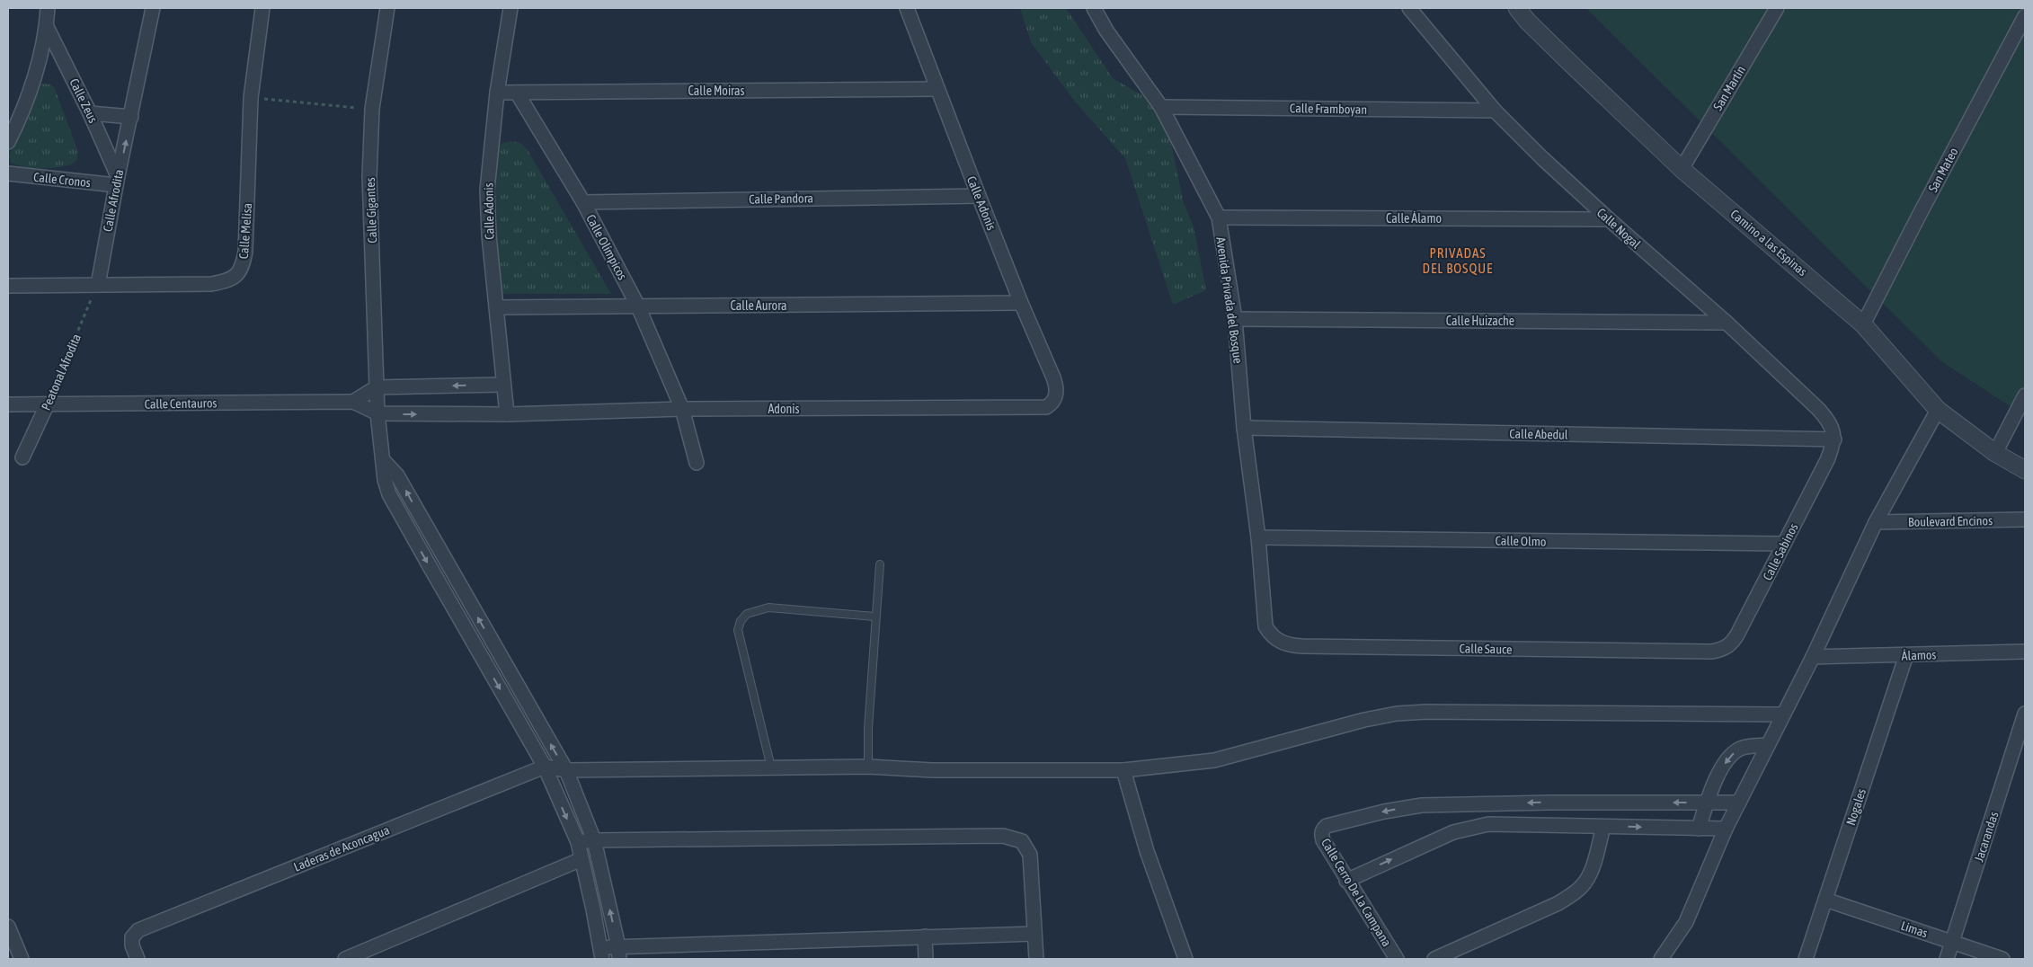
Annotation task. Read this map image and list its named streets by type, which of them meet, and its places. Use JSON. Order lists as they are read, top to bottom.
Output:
{
  "streets": {
    "street": [
      "San Martín",
      "Calle Moiras",
      "Calle Zeus",
      "Calle Framboyan",
      "San Mateo",
      "Calle Cronos",
      "Calle Pandora",
      "Calle Afrodita",
      "Calle Adonis",
      "Calle Gigantes",
      "Calle Álamo",
      "Calle Nogal",
      "Calle Melisa",
      "Camino a las Espinas",
      "Calle Olímpicos",
      "Avenida Privada del Bosque",
      "Calle Aurora",
      "Calle Huizache",
      "Peatonal Afrodita",
      "Calle Centauros",
      "Adonis",
      "Calle Abedul",
      "Boulevard Encinos",
      "Calle Olmo",
      "Calle Sabinos",
      "Calle Sauce",
      "Álamos",
      "Nogales",
      "Jacarandas",
      "Laderas de Aconcagua",
      "Calle Cerro De La Campana",
      "Limas"
    ]
  },
  "crossings": [
    ["San Martín", "Camino a las Espinas"],
    ["Calle Moiras", "Calle Adonis"],
    ["Calle Moiras", "Calle Olímpicos"],
    ["Calle Zeus", "Calle Cronos"],
    ["Calle Zeus", "Calle Afrodita"],
    ["Calle Framboyan", "Calle Nogal"],
    ["Calle Framboyan", "Avenida Privada del Bosque"],
    ["San Mateo", "Camino a las Espinas"],
    ["Calle Cronos", "Calle Afrodita"],
    ["Calle Pandora", "Calle Adonis"],
    ["Calle Pandora", "Calle Olímpicos"],
    ["Calle Afrodita", "Calle Melisa"],
    ["Calle Afrodita", "Peatonal Afrodita"],
    ["Calle Adonis", "Calle Aurora"],
    ["Calle Adonis", "Calle Centauros"],
    ["Calle Adonis", "Adonis"],
    ["Calle Gigantes", "Calle Centauros"],
    ["Calle Gigantes", "Laderas de Aconcagua"],
    ["Calle Álamo", "Calle Nogal"],
    ["Calle Álamo", "Avenida Privada del Bosque"],
    ["Calle Nogal", "Calle Huizache"],
    ["Calle Nogal", "Calle Abedul"],
    ["Calle Nogal", "Calle Sabinos"],
    ["Calle Melisa", "Peatonal Afrodita"],
    ["Calle Olímpicos", "Calle Aurora"],
    ["Calle Olímpicos", "Adonis"],
    ["Avenida Privada del Bosque", "Calle Huizache"],
    ["Avenida Privada del Bosque", "Calle Abedul"],
    ["Avenida Privada del Bosque", "Calle Olmo"],
    ["Avenida Privada del Bosque", "Calle Sauce"],
    ["Peatonal Afrodita", "Calle Centauros"],
    ["Calle Centauros", "Adonis"],
    ["Calle Abedul", "Calle Sabinos"],
    ["Calle Olmo", "Calle Sabinos"],
    ["Calle Sabinos", "Calle Sauce"],
    ["Álamos", "Nogales"],
    ["Nogales", "Limas"],
    ["Jacarandas", "Limas"]
  ],
  "districts": ["PRIVADAS DEL BOSQUE"]
}
